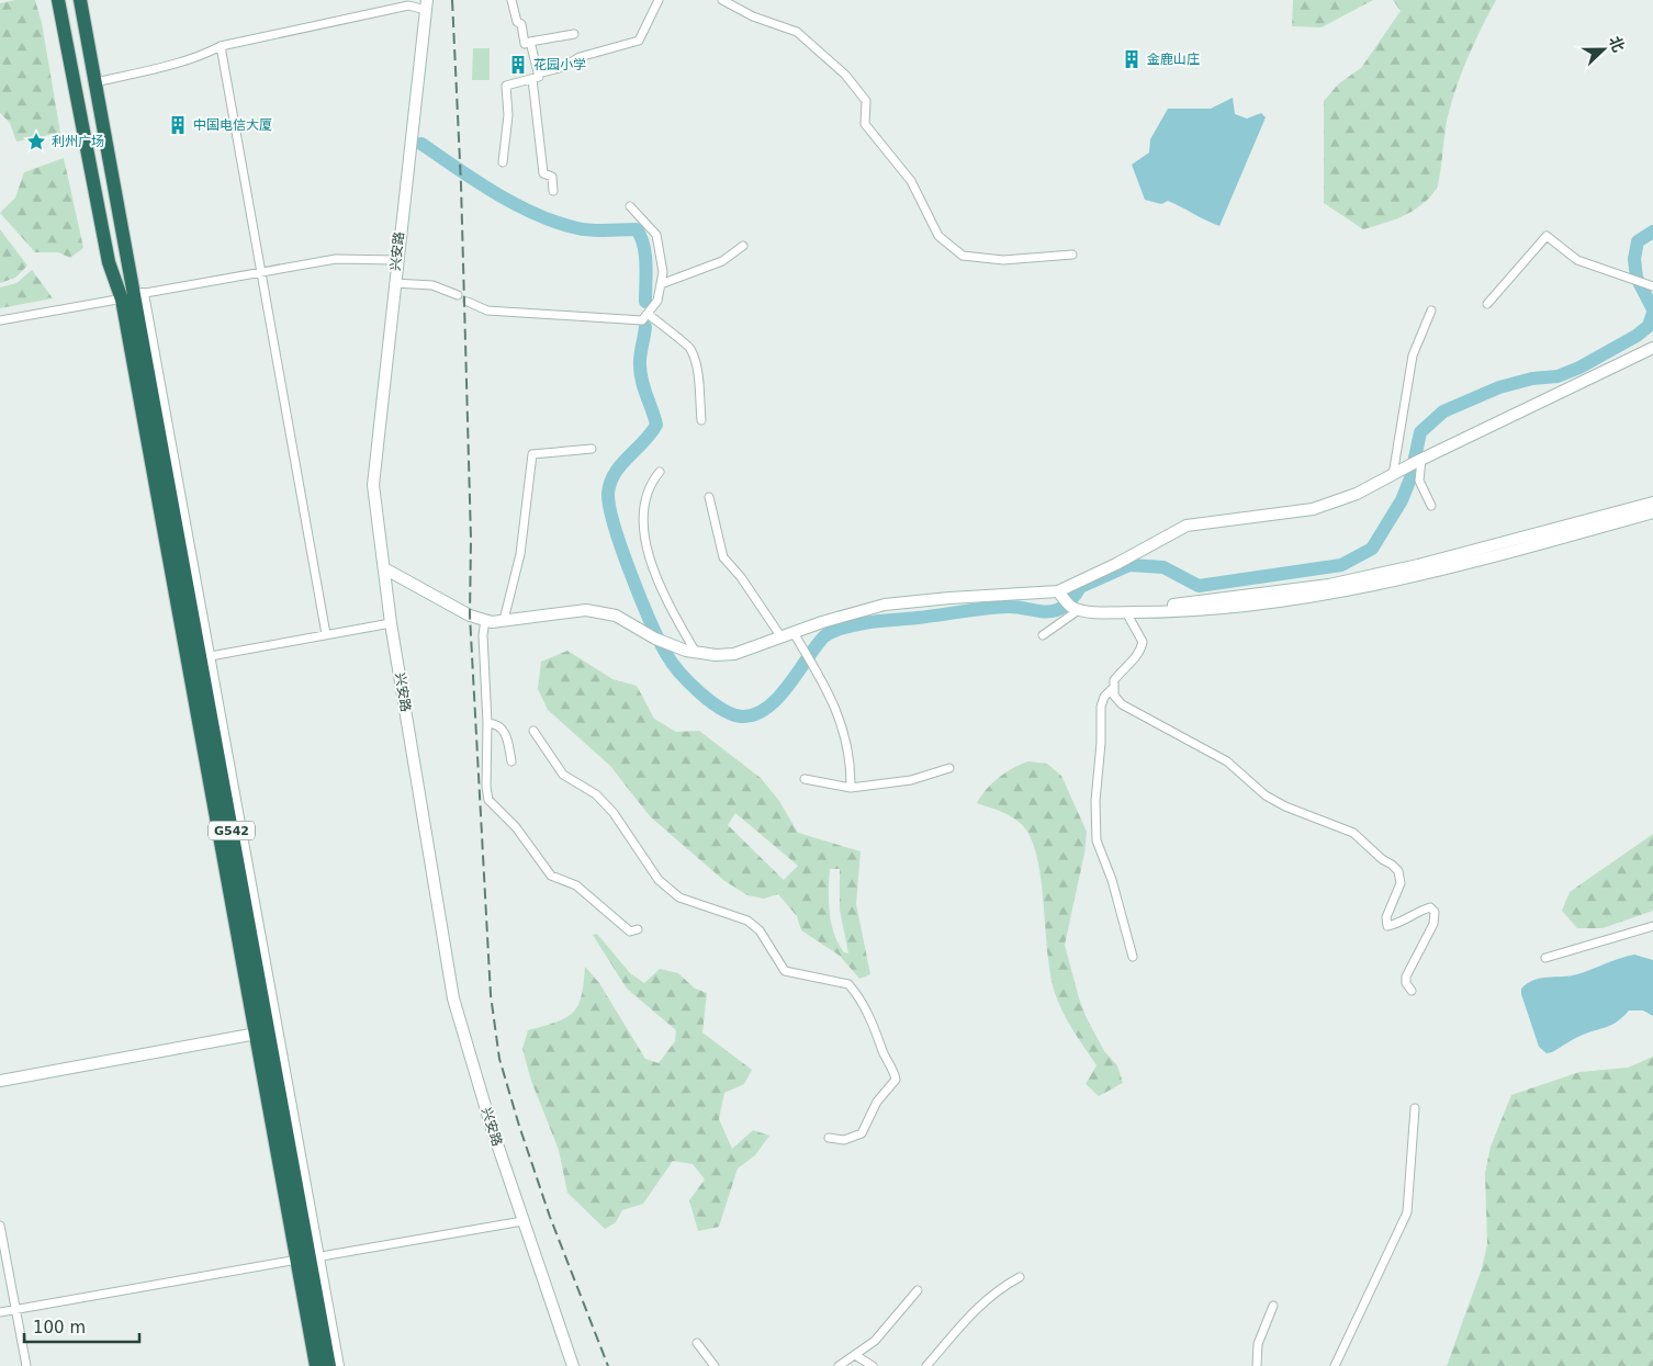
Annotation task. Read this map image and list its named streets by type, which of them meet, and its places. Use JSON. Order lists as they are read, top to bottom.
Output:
{
  "streets": {
    "highway": ["G542"],
    "street": ["兴安路"]
  },
  "places": {
    "building": ["金鹿山庄", "花园小学", "中国电信大厦"],
    "place": ["利州广场"]
  },
  "scale_bar": "100 m",
  "north": "right"
}
